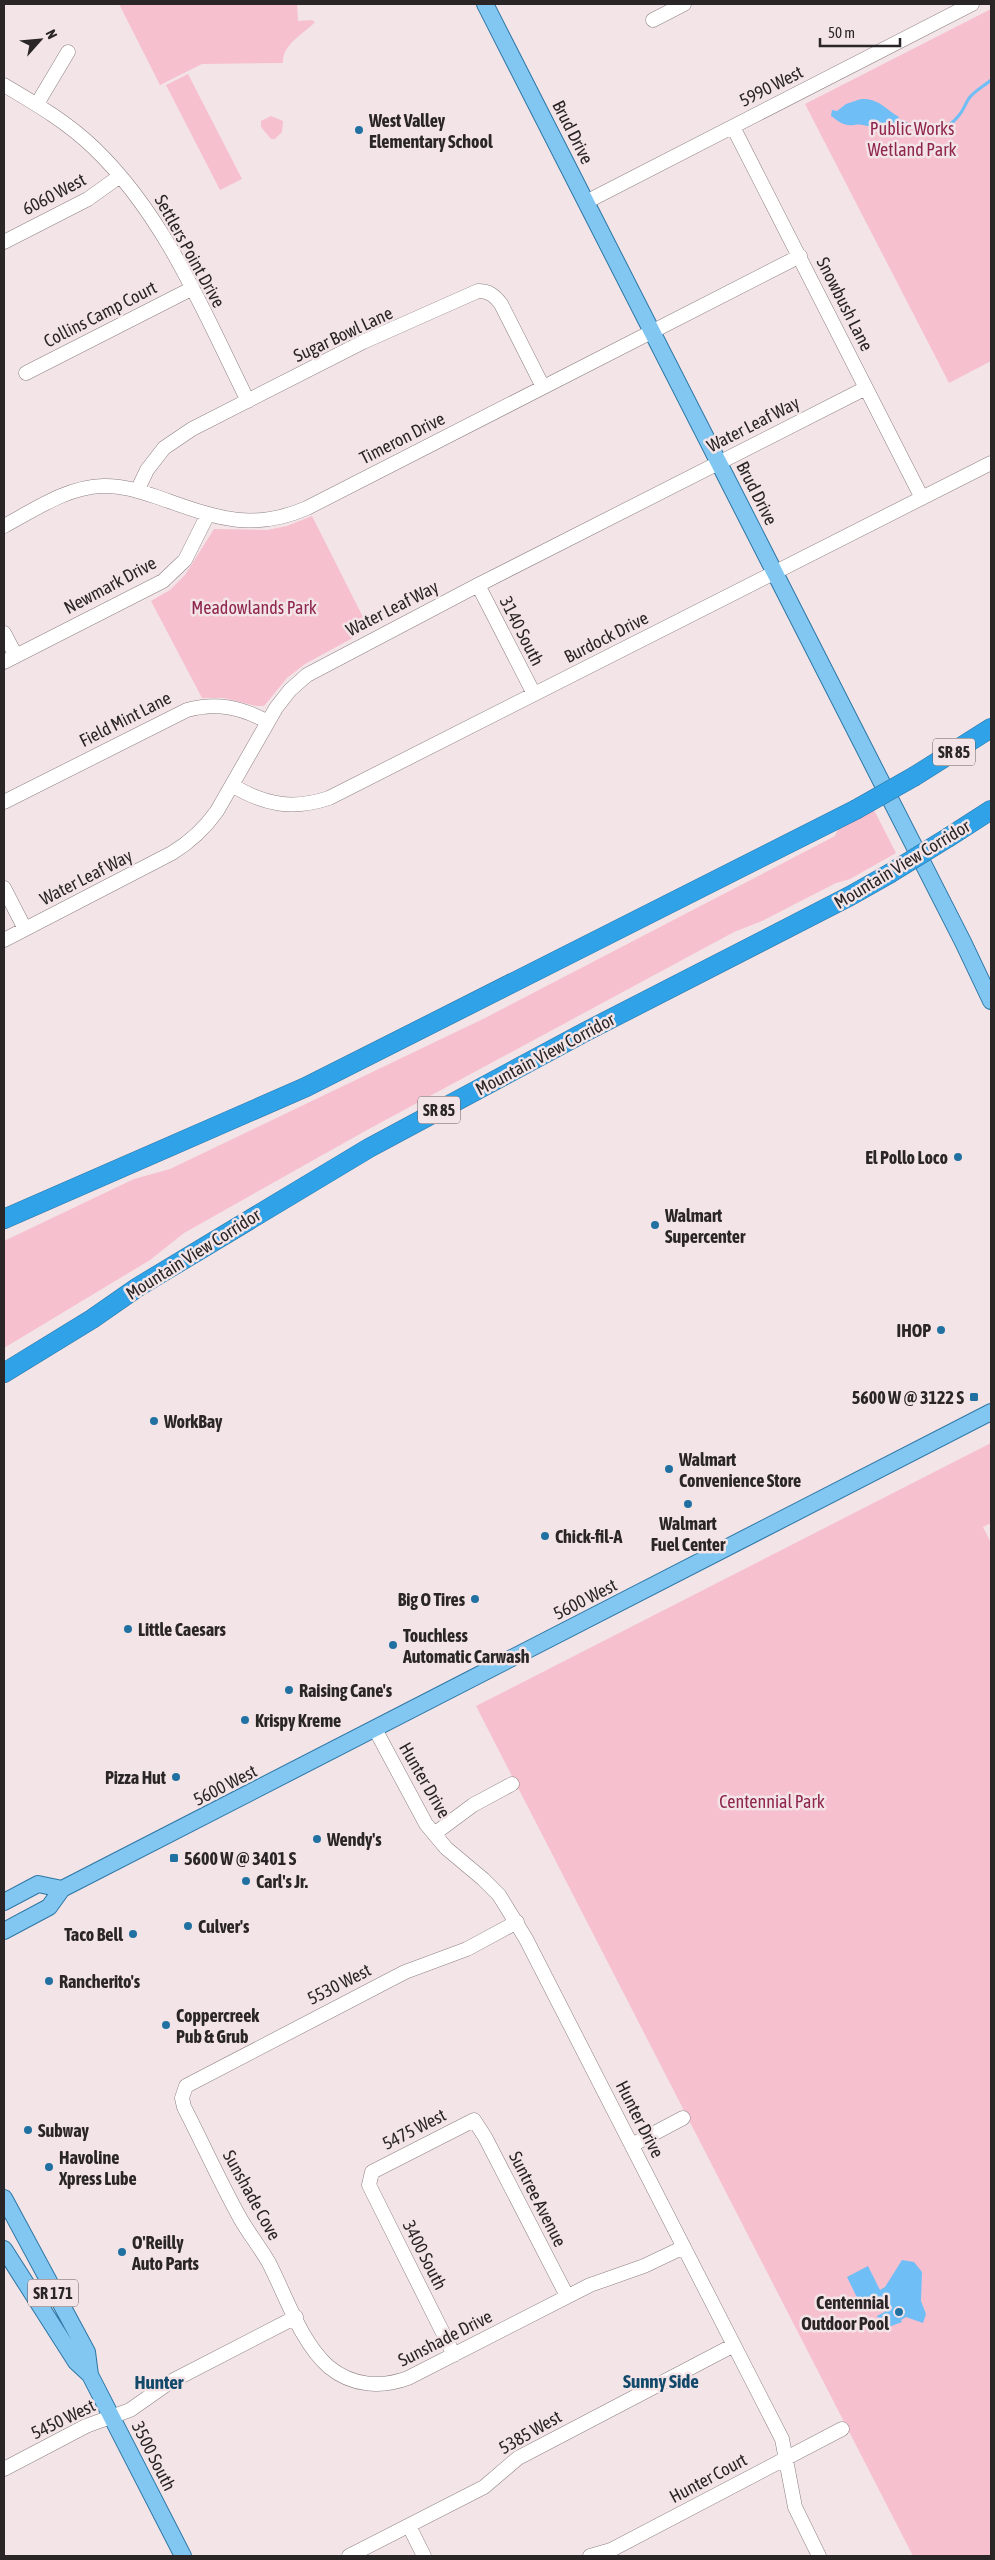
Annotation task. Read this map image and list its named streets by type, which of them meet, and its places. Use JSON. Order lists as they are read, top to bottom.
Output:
{
  "streets": {
    "highway": ["SR 85", "Mountain View Corridor"],
    "main road": [
      "Brud Drive",
      "5600 West",
      "SR 171",
      "3500 South"
    ],
    "street": [
      "5990 West",
      "6060 West",
      "Settlers Point Drive",
      "Snowbush Lane",
      "Collins Camp Court",
      "Sugar Bowl Lane",
      "Water Leaf Way",
      "Timeron Drive",
      "Newmark Drive",
      "3140 South",
      "Burdock Drive",
      "Field Mint Lane",
      "Hunter Drive",
      "5530 West",
      "5475 West",
      "Sunshade Cove",
      "Suntree Avenue",
      "3400 South",
      "Sunshade Drive",
      "5450 West",
      "5385 West",
      "Hunter Court"
    ]
  },
  "crossings": [
    ["5990 West", "Brud Drive"],
    ["5990 West", "Snowbush Lane"],
    ["Brud Drive", "Water Leaf Way"],
    ["Brud Drive", "Timeron Drive"],
    ["Brud Drive", "Burdock Drive"],
    ["6060 West", "Settlers Point Drive"],
    ["Settlers Point Drive", "Collins Camp Court"],
    ["Settlers Point Drive", "Sugar Bowl Lane"],
    ["Snowbush Lane", "Water Leaf Way"],
    ["Snowbush Lane", "Timeron Drive"],
    ["Snowbush Lane", "Burdock Drive"],
    ["Sugar Bowl Lane", "Timeron Drive"],
    ["Water Leaf Way", "3140 South"],
    ["Water Leaf Way", "Burdock Drive"],
    ["Water Leaf Way", "Field Mint Lane"],
    ["Timeron Drive", "Newmark Drive"],
    ["3140 South", "Burdock Drive"],
    ["5600 West", "Hunter Drive"],
    ["Hunter Drive", "5530 West"],
    ["Hunter Drive", "Sunshade Drive"],
    ["Hunter Drive", "5385 West"],
    ["Hunter Drive", "Hunter Court"],
    ["5530 West", "Sunshade Cove"],
    ["5475 West", "Suntree Avenue"],
    ["5475 West", "3400 South"],
    ["Sunshade Cove", "Sunshade Drive"],
    ["Suntree Avenue", "Sunshade Drive"],
    ["3400 South", "Sunshade Drive"],
    ["5450 West", "3500 South"]
  ],
  "districts": ["Sunny Side", "Hunter"],
  "parks": ["Public Works Wetland Park", "Meadowlands Park", "Centennial Park"],
  "places": {
    "other": [
      "West Valley Elementary School",
      "El Pollo Loco",
      "Walmart Supercenter",
      "IHOP",
      "WorkBay",
      "Walmart Convenience Store",
      "Walmart Fuel Center",
      "Chick-fil-A",
      "Big O Tires",
      "Little Caesars",
      "Touchless Automatic Carwash",
      "Raising Cane's",
      "Krispy Kreme",
      "Pizza Hut",
      "Wendy's",
      "Carl's Jr.",
      "Culver's",
      "Taco Bell",
      "Rancherito's",
      "Coppercreek Pub & Grub",
      "Subway",
      "Havoline Xpress Lube",
      "O'Reilly Auto Parts",
      "Centennial Outdoor Pool"
    ],
    "transit": ["5600 W @ 3122 S", "5600 W @ 3401 S"]
  },
  "scale_bar": "50 m",
  "north": "top right"
}
